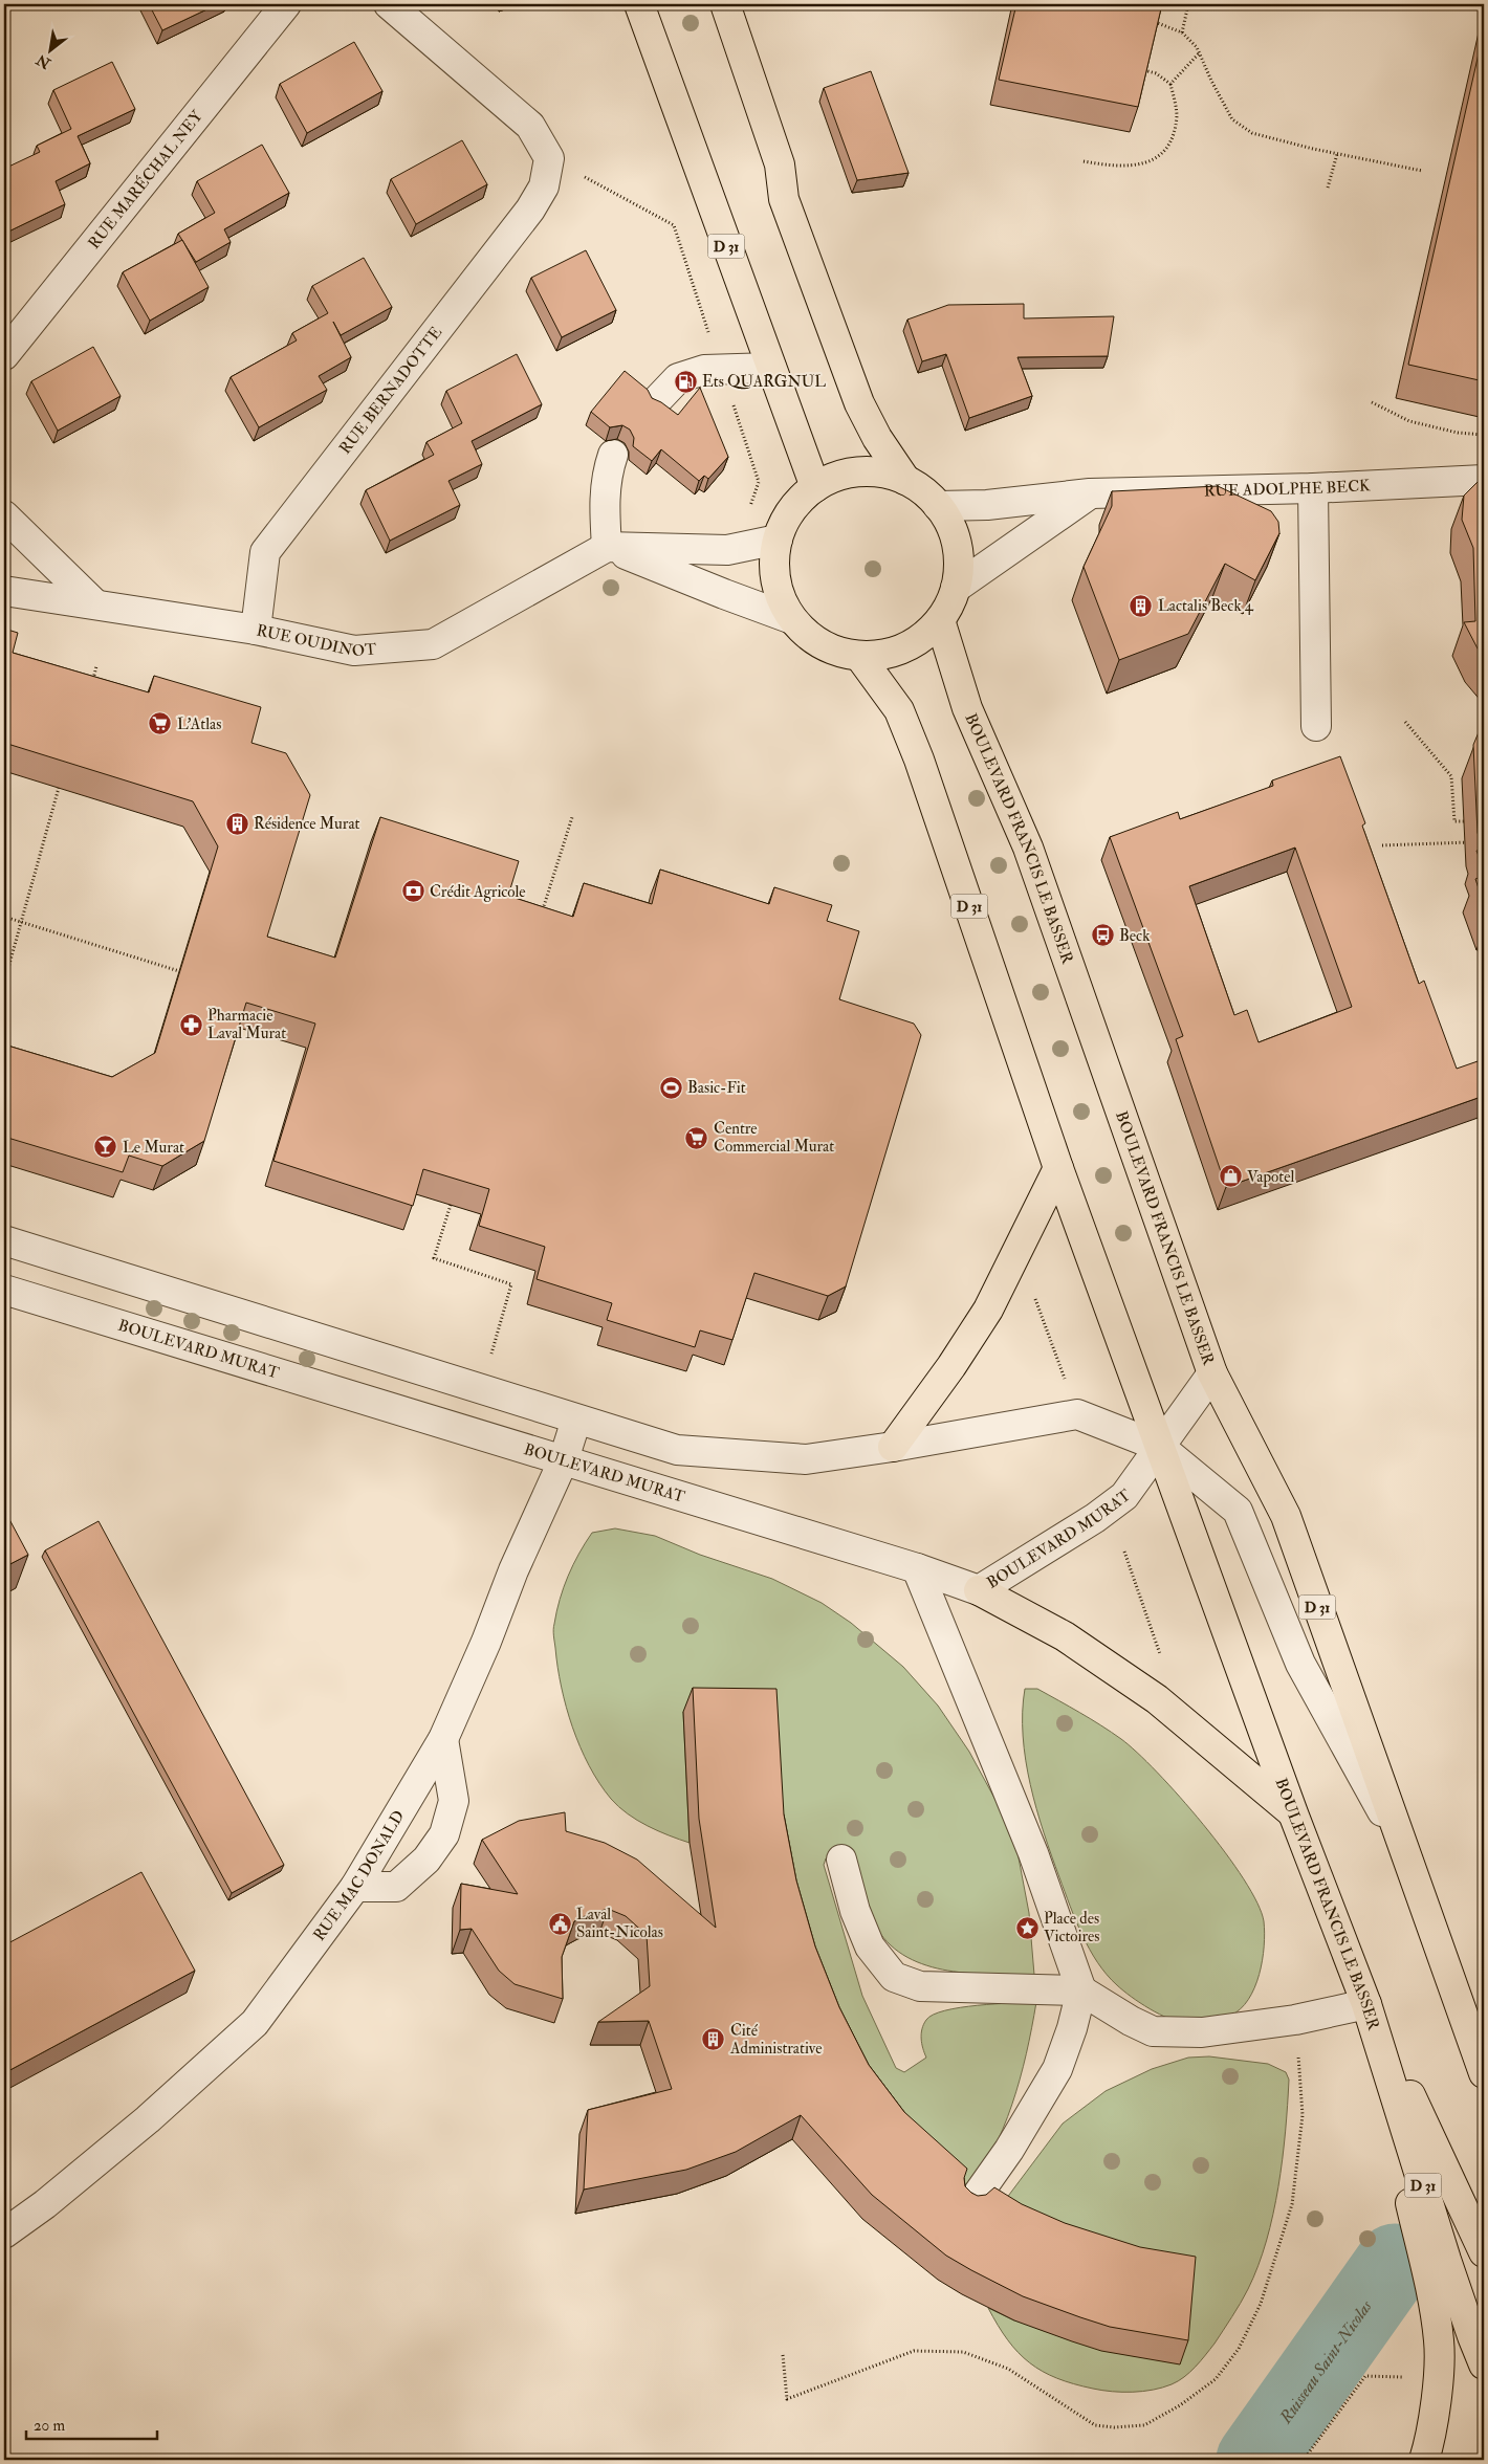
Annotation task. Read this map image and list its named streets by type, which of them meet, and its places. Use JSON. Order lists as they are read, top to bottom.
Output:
{
  "streets": {
    "main road": ["D 31", "BOULEVARD FRANCIS LE BASSER"],
    "street": [
      "RUE MARÉCHAL NEY",
      "RUE BERNADOTTE",
      "RUE ADOLPHE BECK",
      "RUE OUDINOT",
      "BOULEVARD MURAT",
      "RUE MAC DONALD"
    ]
  },
  "crossings": [
    ["D 31", "RUE ADOLPHE BECK"],
    ["D 31", "BOULEVARD FRANCIS LE BASSER"],
    ["RUE BERNADOTTE", "RUE OUDINOT"],
    ["RUE ADOLPHE BECK", "BOULEVARD FRANCIS LE BASSER"],
    ["BOULEVARD FRANCIS LE BASSER", "BOULEVARD MURAT"],
    ["BOULEVARD MURAT", "RUE MAC DONALD"]
  ],
  "water": ["Ruisseau Saint-Nicolas"],
  "places": {
    "fuel station": ["Ets QUARGNUL"],
    "building": ["Lactalis Beck 4", "Résidence Murat", "Cité Administrative"],
    "supermarket": ["L'Atlas", "Centre Commercial Murat"],
    "bank": ["Crédit Agricole"],
    "bus stop": ["Beck"],
    "pharmacy": ["Pharmacie Laval Murat"],
    "sports": ["Basic-Fit"],
    "bar": ["Le Murat"],
    "shop": ["Vapotel"],
    "public building": ["Laval Saint-Nicolas"],
    "place": ["Place des Victoires"]
  },
  "scale_bar": "20 m",
  "north": "bottom left"
}
